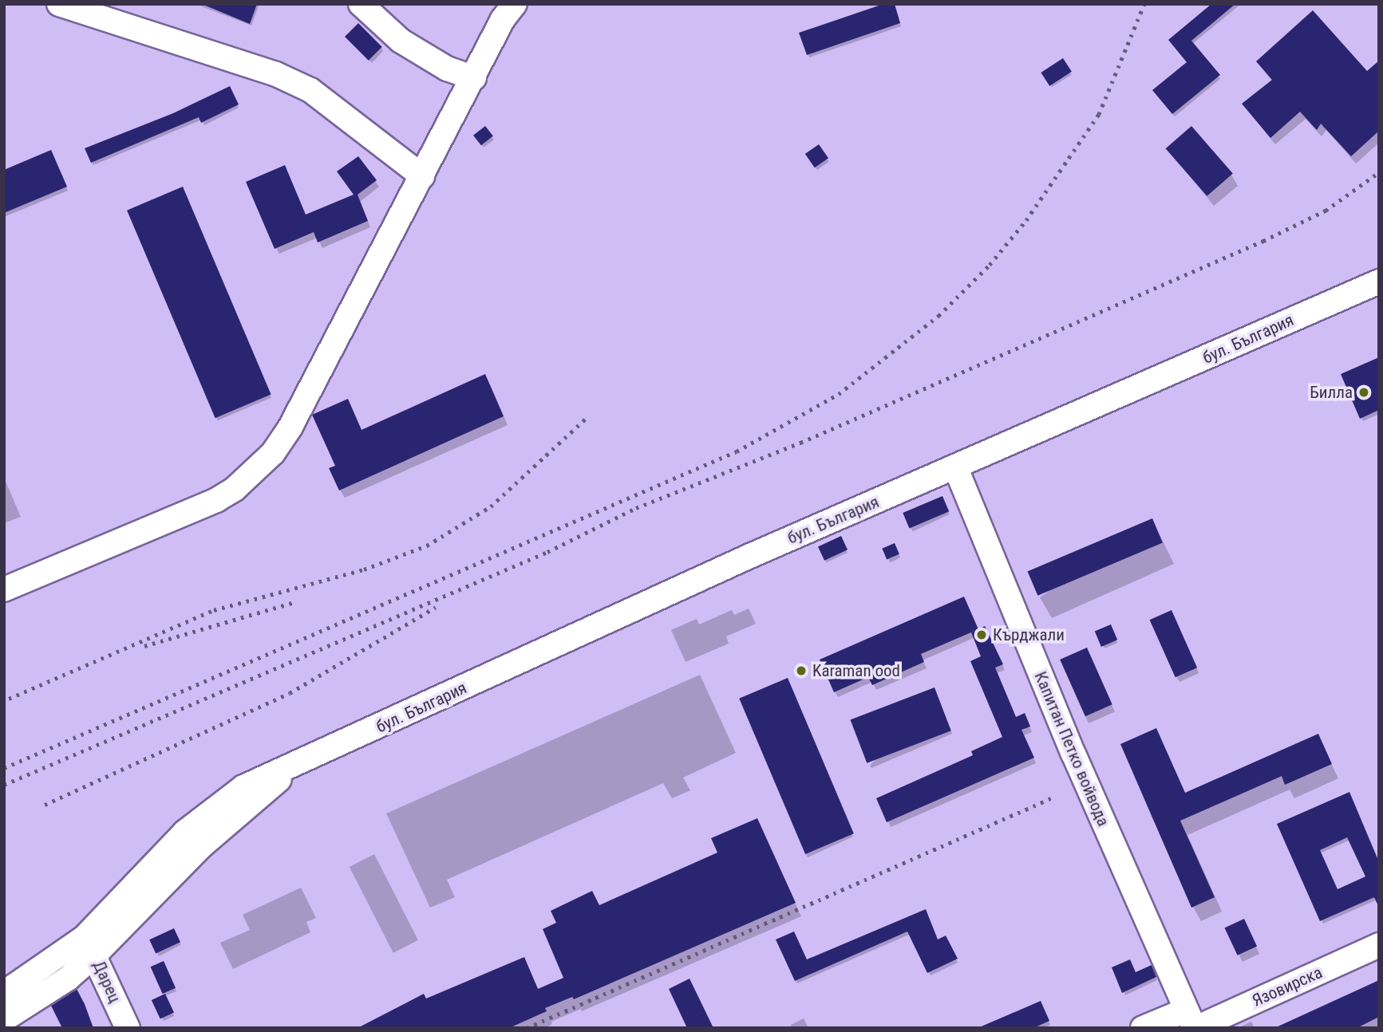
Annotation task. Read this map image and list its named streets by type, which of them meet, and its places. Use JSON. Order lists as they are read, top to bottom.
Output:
{
  "streets": {
    "street": [
      "бул. България",
      "Капитан Петко войвода",
      "Дарец",
      "Язовирска"
    ]
  },
  "crossings": [
    ["бул. България", "Капитан Петко войвода"],
    ["бул. България", "Дарец"],
    ["Капитан Петко войвода", "Язовирска"]
  ],
  "places": ["Билла", "Кърджали", "Karaman ood"]
}
